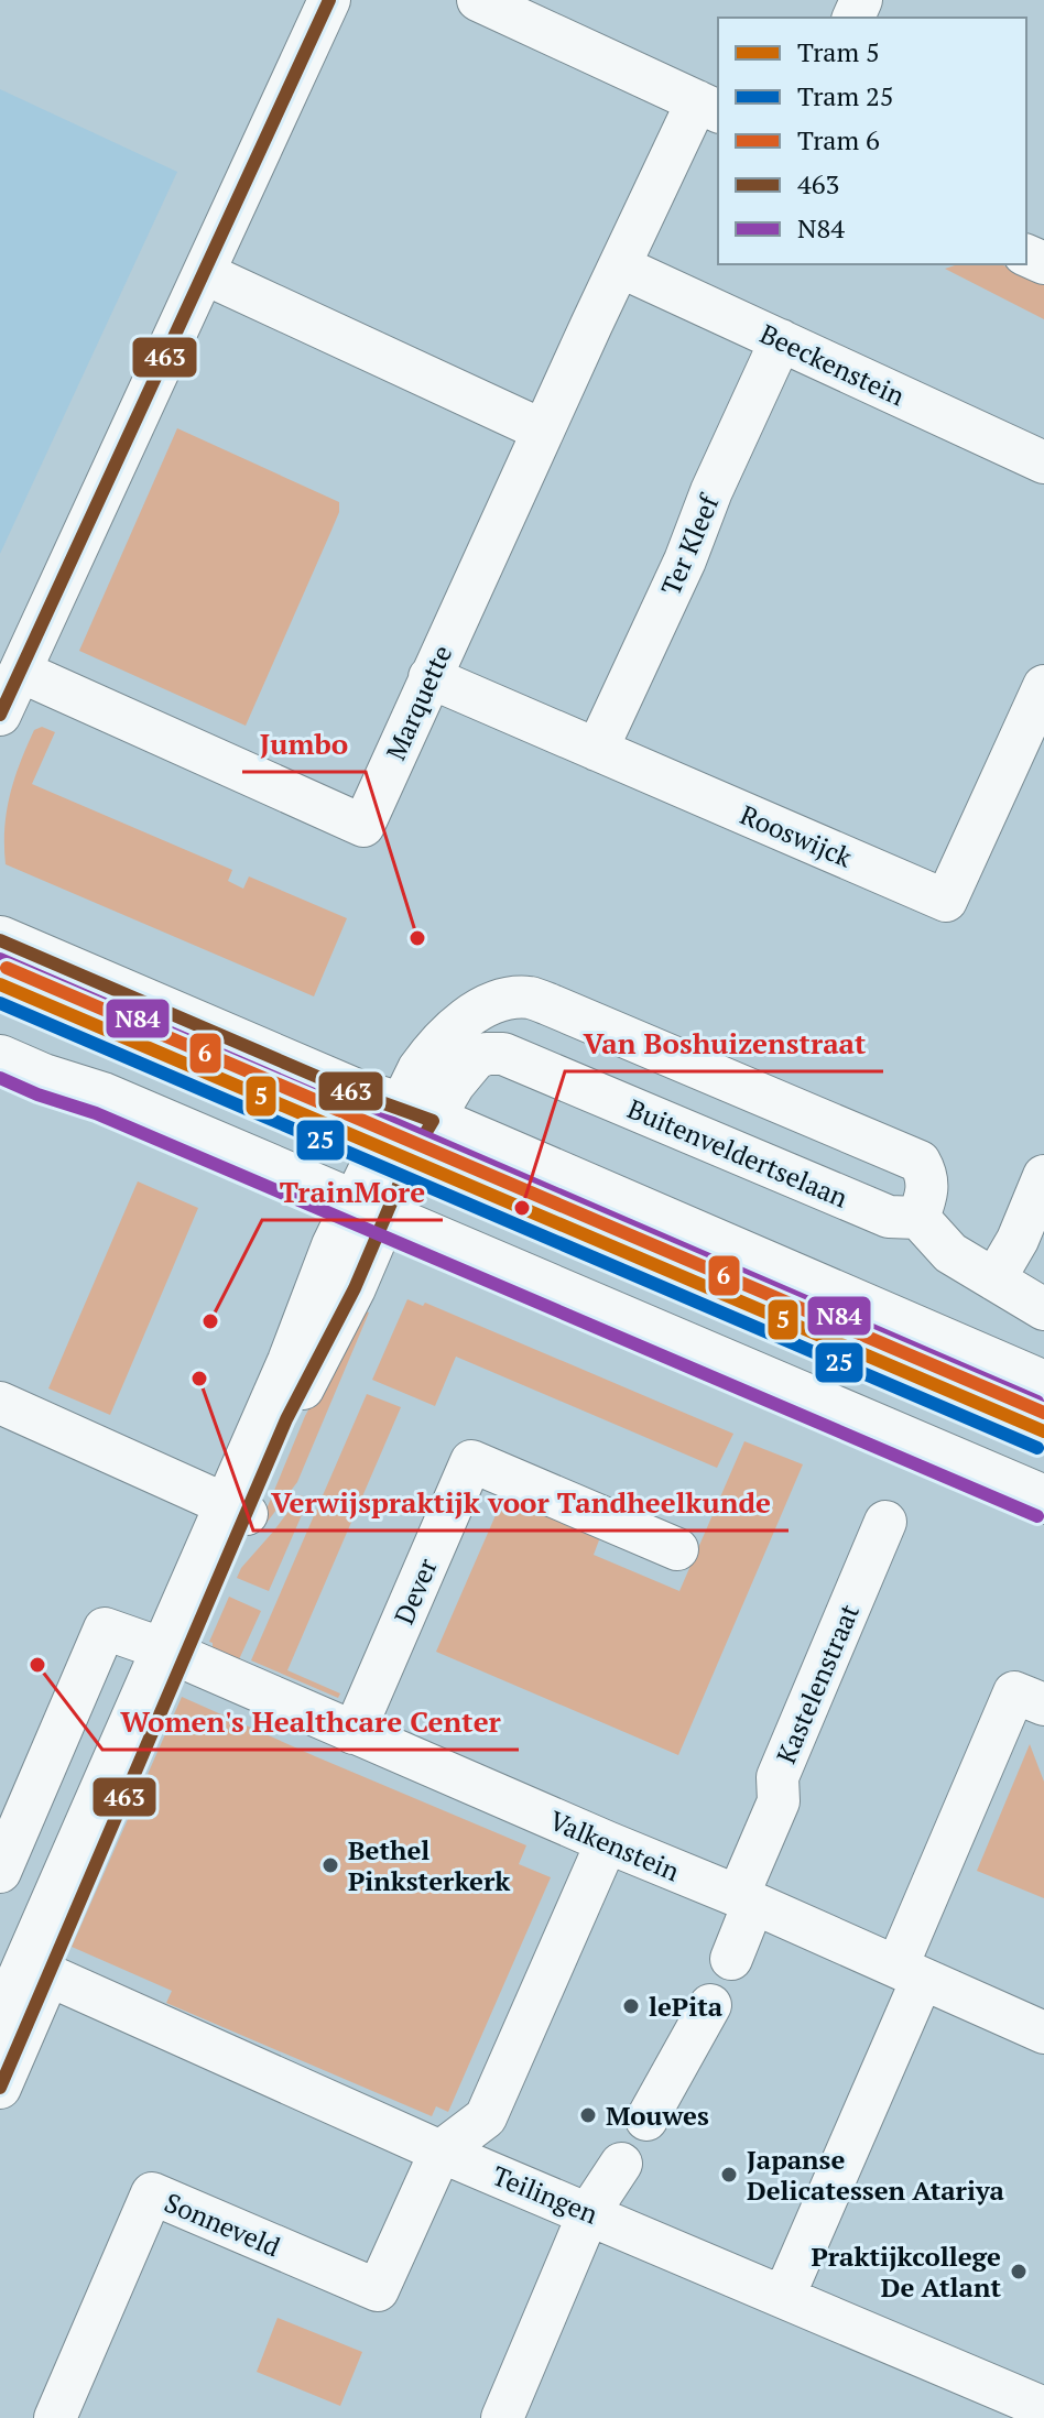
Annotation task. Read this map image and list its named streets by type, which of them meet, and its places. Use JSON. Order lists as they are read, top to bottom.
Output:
{
  "streets": {
    "street": [
      "Beeckenstein",
      "Ter Kleef",
      "Marquette",
      "Rooswijck",
      "Buitenveldertselaan",
      "Dever",
      "Kastelenstraat",
      "Valkenstein",
      "Teilingen",
      "Sonneveld"
    ]
  },
  "crossings": [
    ["Beeckenstein", "Ter Kleef"],
    ["Beeckenstein", "Marquette"],
    ["Ter Kleef", "Rooswijck"],
    ["Marquette", "Rooswijck"],
    ["Dever", "Valkenstein"],
    ["Kastelenstraat", "Valkenstein"],
    ["Teilingen", "Sonneveld"]
  ],
  "places": [
    "Jumbo",
    "Van Boshuizenstraat",
    "TrainMore",
    "Verwijspraktijk voor Tandheelkunde",
    "Women's Healthcare Center",
    "Bethel Pinksterkerk",
    "lePita",
    "Mouwes",
    "Japanse Delicatessen Atariya",
    "Praktijkcollege De Atlant"
  ],
  "lines": [
    "transit line 463",
    "transit line N84",
    "tram line 6",
    "tram line 5",
    "tram line 25"
  ],
  "legend": [
    "Tram 5",
    "Tram 25",
    "Tram 6",
    "463",
    "N84"
  ]
}
